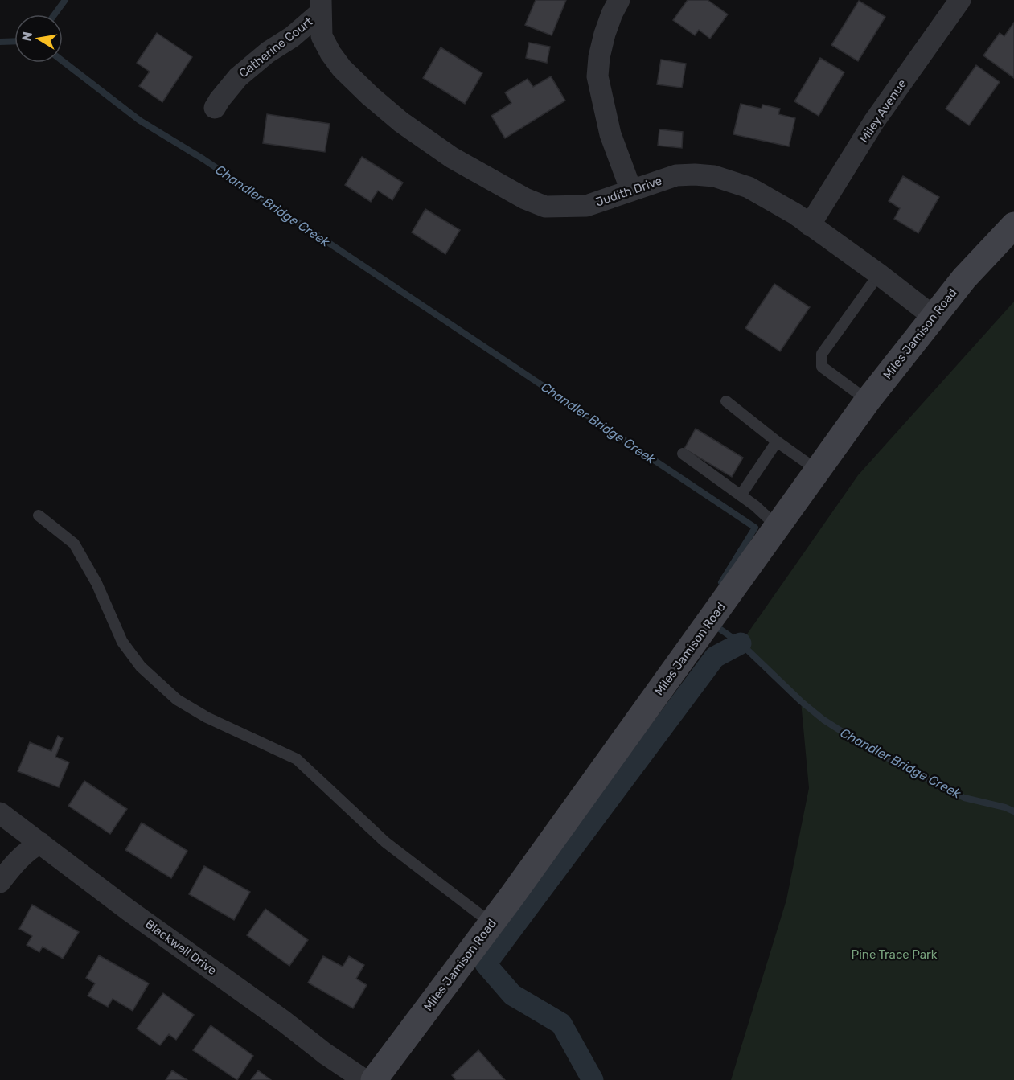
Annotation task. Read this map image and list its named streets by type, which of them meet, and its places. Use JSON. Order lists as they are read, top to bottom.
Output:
{
  "streets": {
    "main road": ["Miles Jamison Road"],
    "street": [
      "Catherine Court",
      "Miley Avenue",
      "Judith Drive",
      "Blackwell Drive"
    ]
  },
  "crossings": [
    ["Catherine Court", "Judith Drive"],
    ["Miley Avenue", "Judith Drive"],
    ["Judith Drive", "Miles Jamison Road"]
  ],
  "water": ["Chandler Bridge Creek"],
  "parks": ["Pine Trace Park"],
  "north": "left"
}
